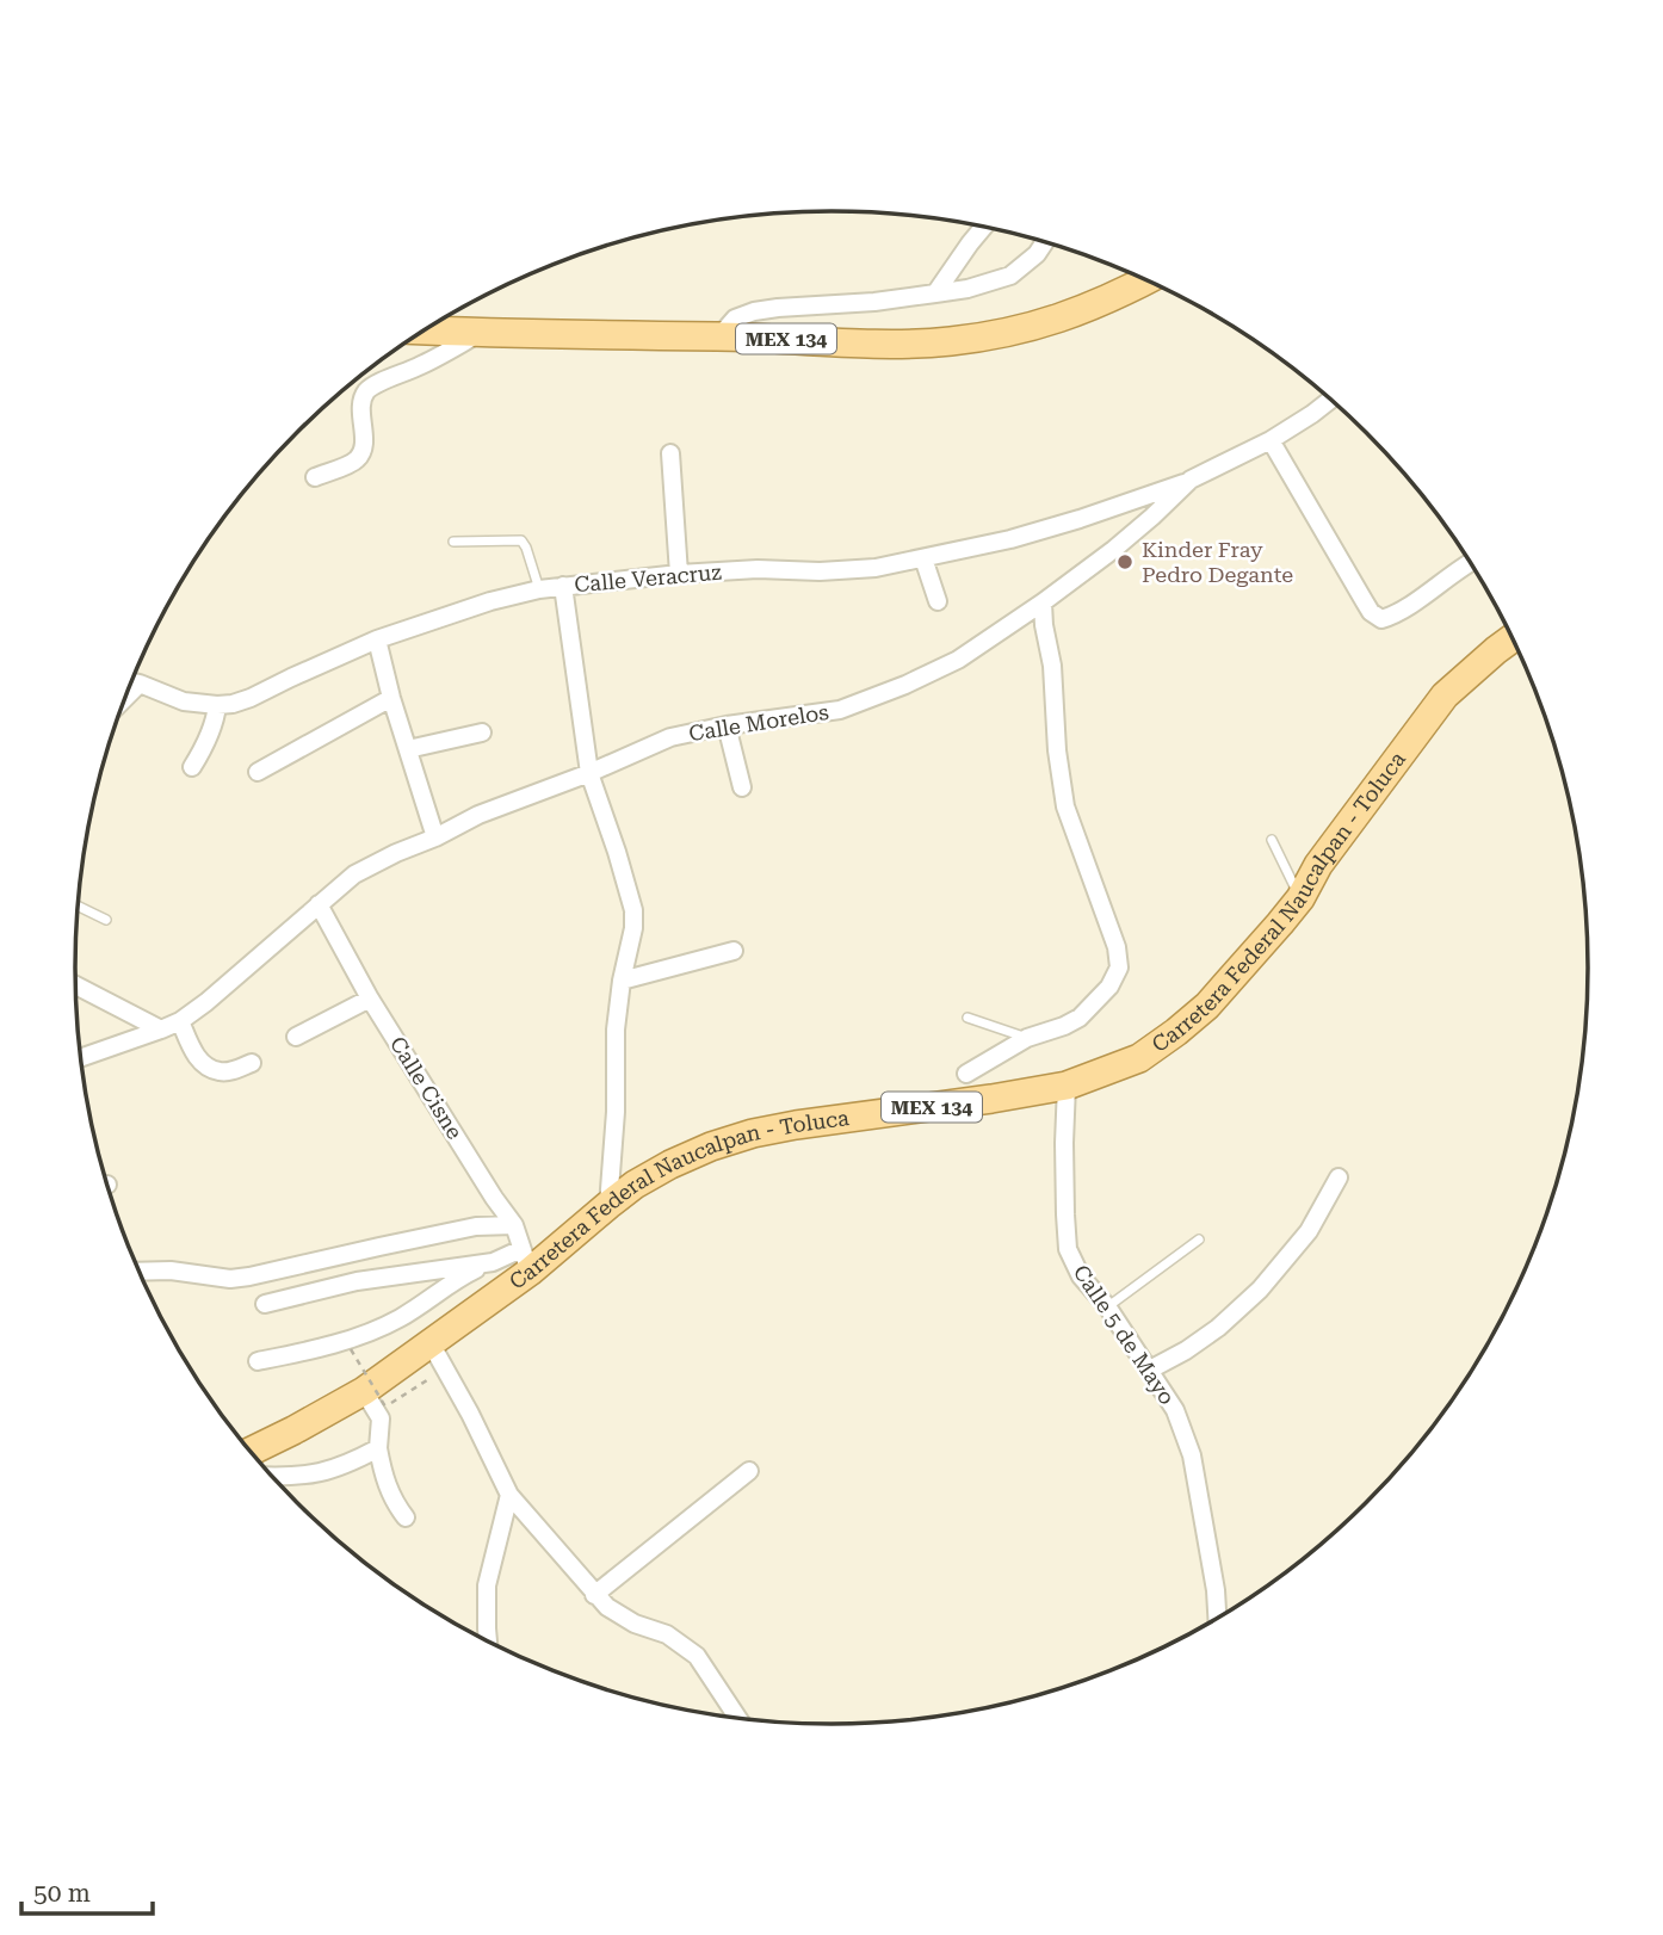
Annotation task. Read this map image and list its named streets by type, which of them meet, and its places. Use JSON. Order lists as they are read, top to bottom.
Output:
{
  "streets": {
    "main road": ["MEX 134", "Carretera Federal Naucalpan - Toluca"],
    "street": [
      "Calle Veracruz",
      "Calle Morelos",
      "Calle Cisne",
      "Calle 5 de Mayo"
    ]
  },
  "crossings": [
    ["Calle Veracruz", "Calle Morelos"],
    ["Calle Morelos", "Calle Cisne"],
    ["Carretera Federal Naucalpan - Toluca", "Calle Cisne"],
    ["Carretera Federal Naucalpan - Toluca", "Calle 5 de Mayo"]
  ],
  "places": ["Kinder Fray Pedro Degante"],
  "scale_bar": "50 m"
}
